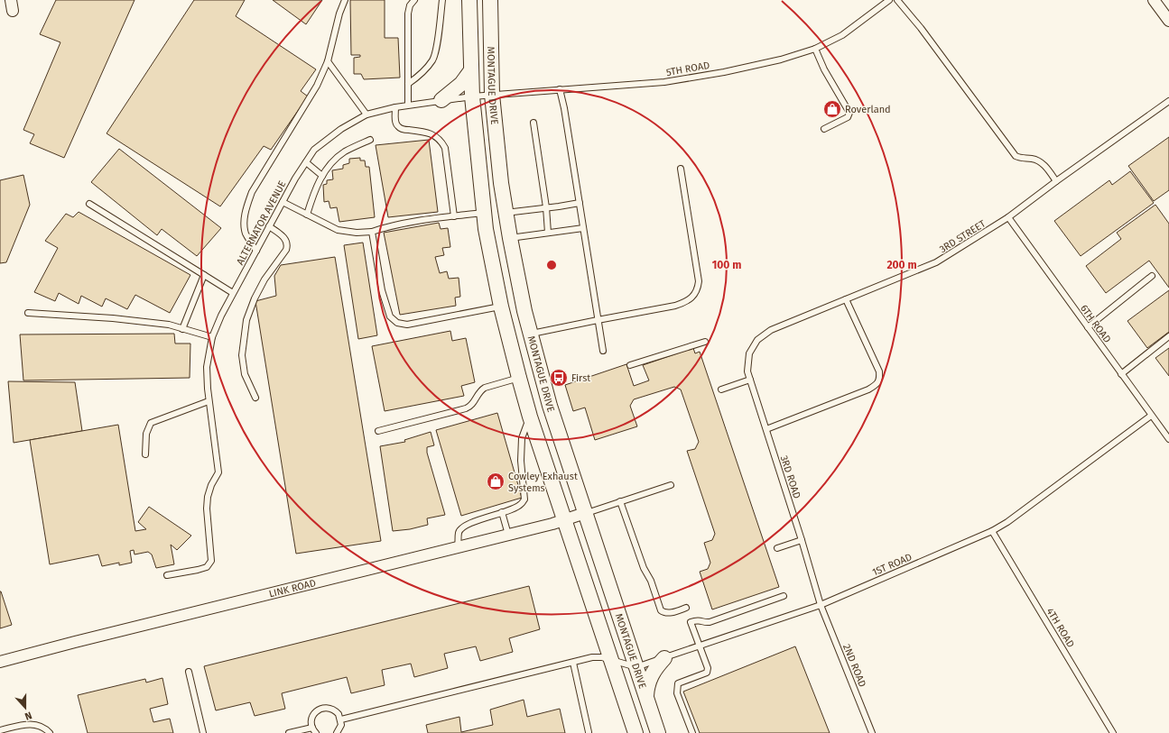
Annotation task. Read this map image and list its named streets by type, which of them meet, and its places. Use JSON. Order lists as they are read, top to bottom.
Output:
{
  "streets": {
    "main road": ["MONTAGUE DRIVE"],
    "street": ["LINK ROAD"],
    "lane": [
      "5TH ROAD",
      "ALTERNATOR AVENUE",
      "3RD STREET",
      "6TH ROAD",
      "3RD ROAD",
      "1ST ROAD",
      "4TH ROAD",
      "2ND ROAD"
    ]
  },
  "crossings": [
    ["5TH ROAD", "MONTAGUE DRIVE"],
    ["5TH ROAD", "ALTERNATOR AVENUE"],
    ["MONTAGUE DRIVE", "ALTERNATOR AVENUE"],
    ["MONTAGUE DRIVE", "1ST ROAD"],
    ["MONTAGUE DRIVE", "LINK ROAD"],
    ["3RD STREET", "6TH ROAD"],
    ["3RD STREET", "3RD ROAD"],
    ["6TH ROAD", "1ST ROAD"],
    ["3RD ROAD", "1ST ROAD"],
    ["3RD ROAD", "2ND ROAD"],
    ["1ST ROAD", "4TH ROAD"],
    ["1ST ROAD", "2ND ROAD"]
  ],
  "places": {
    "shop": ["Roverland", "Cowley Exhaust Systems"],
    "bus stop": ["First"]
  },
  "north": "bottom",
  "rings": ["100 m", "200 m"]
}
